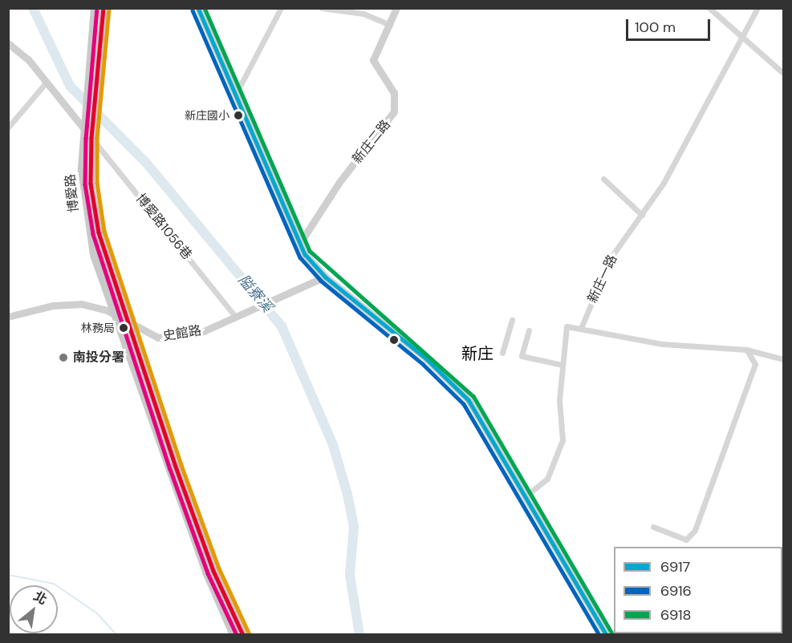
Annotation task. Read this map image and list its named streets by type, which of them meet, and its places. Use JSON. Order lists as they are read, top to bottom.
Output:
{
  "streets": {
    "main road": ["博愛路"],
    "street": [
      "新庄二路",
      "博愛路1056巷",
      "新庄一路",
      "史館路"
    ]
  },
  "crossings": [
    ["博愛路", "博愛路1056巷"],
    ["博愛路", "史館路"],
    ["博愛路1056巷", "史館路"]
  ],
  "districts": ["新庄"],
  "water": ["隘寮溪"],
  "places": ["新庄國小", "林務局", "南投分署"],
  "lines": ["transit line 6917", "transit line 6918", "transit line 6916"],
  "legend": ["6917", "6916", "6918"],
  "scale_bar": "100 m",
  "north": "top right"
}
